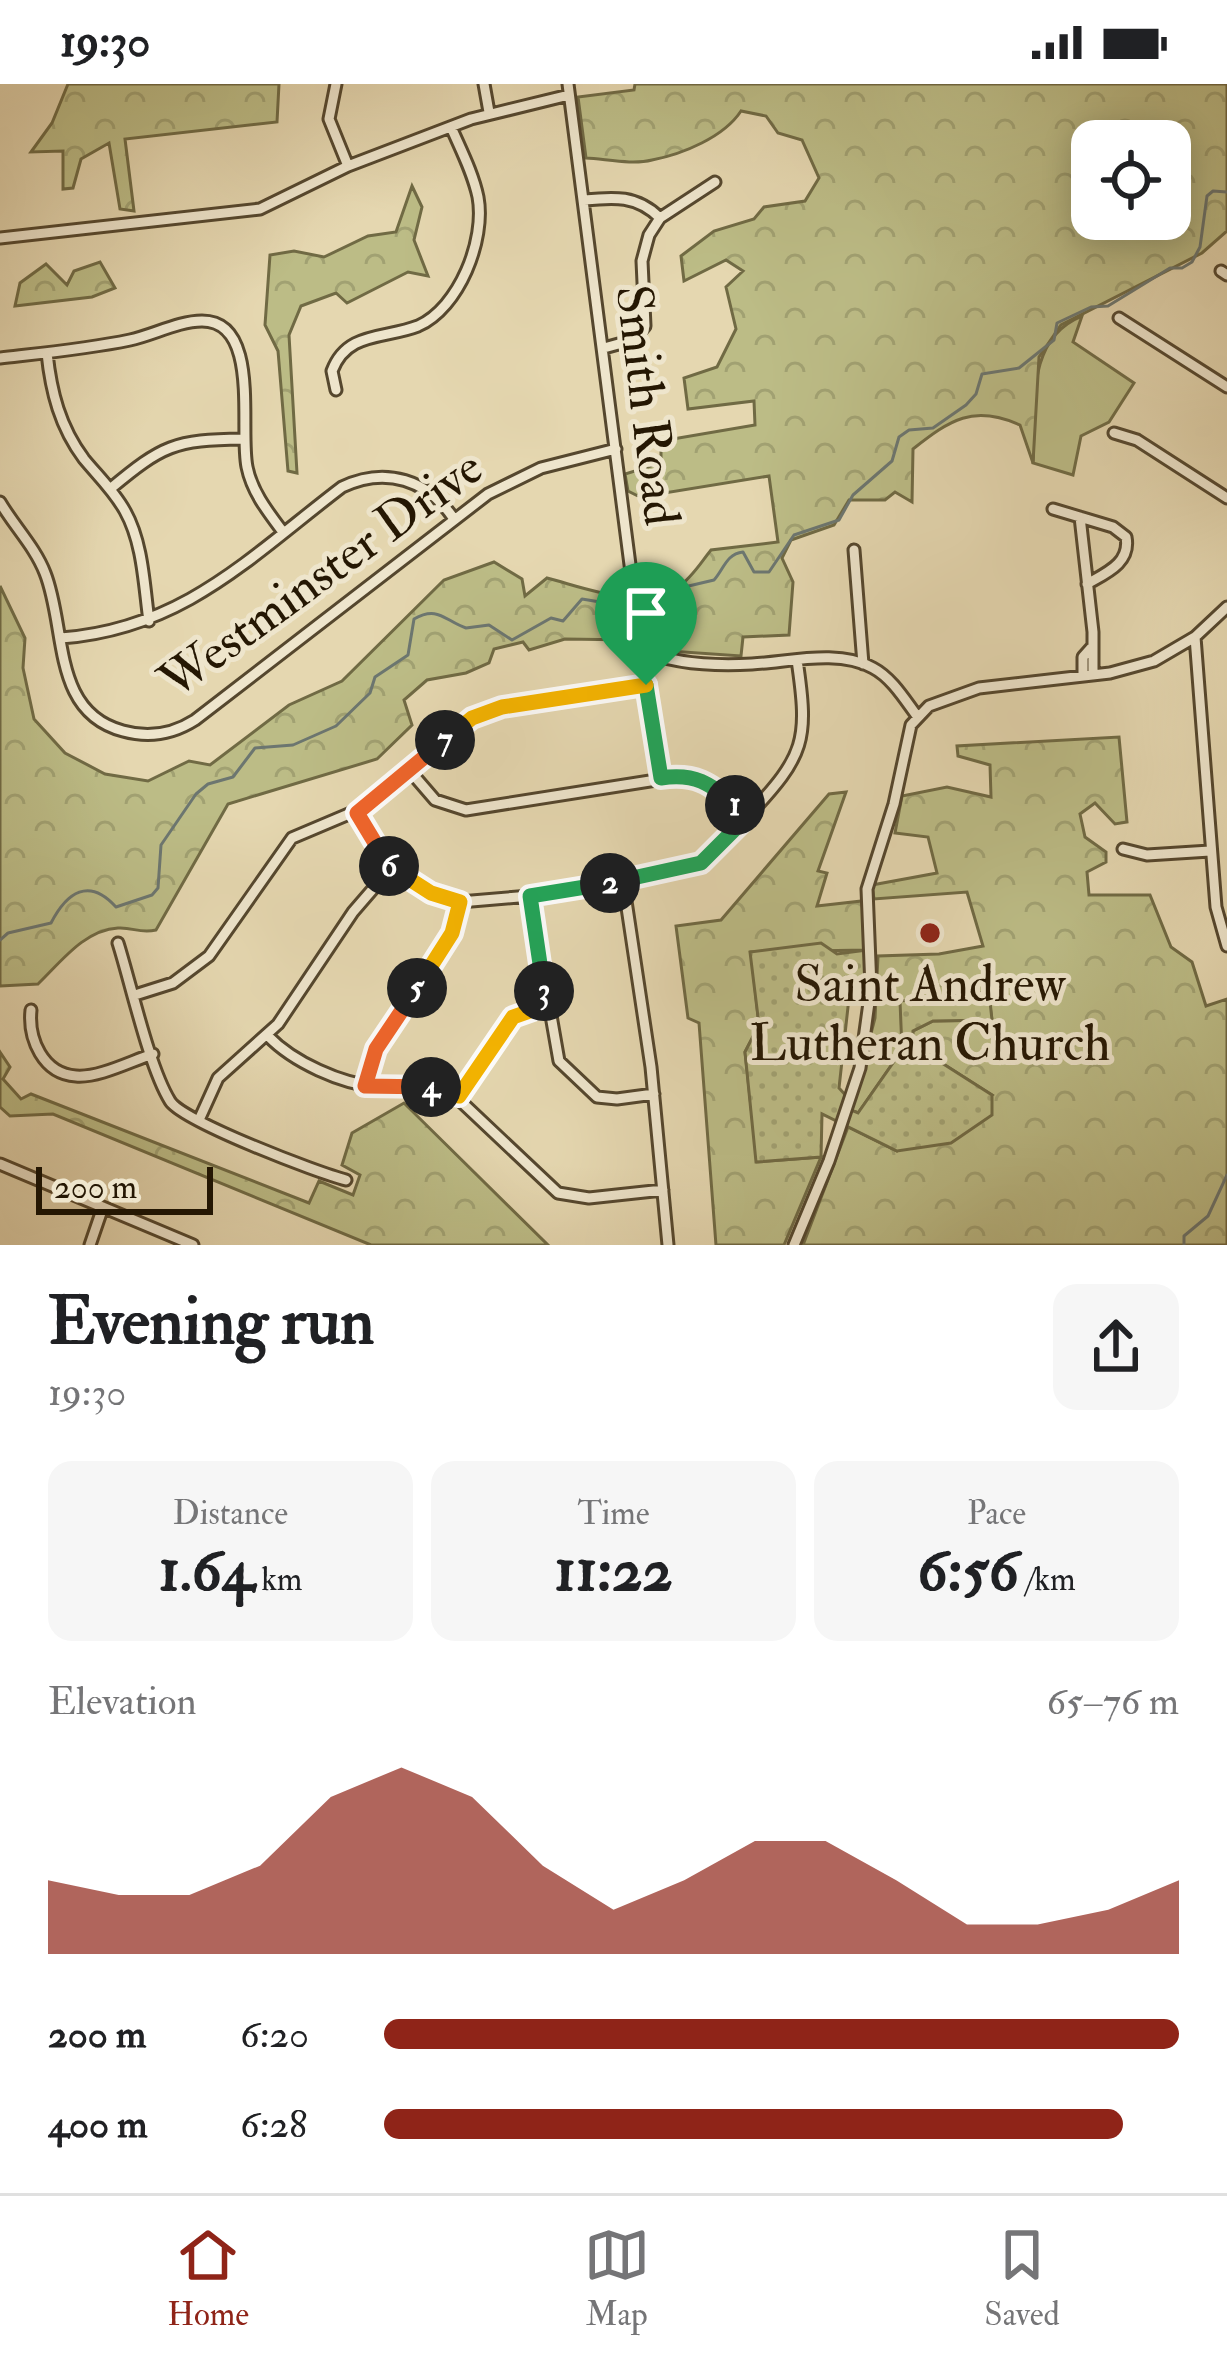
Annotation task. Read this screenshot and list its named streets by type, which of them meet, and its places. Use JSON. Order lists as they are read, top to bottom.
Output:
{
  "streets": {
    "street": ["Smith Road", "Westminster Drive"]
  },
  "crossings": [
    ["Smith Road", "Westminster Drive"]
  ],
  "places": ["Saint Andrew Lutheran Church"],
  "scale_bar": "200 m",
  "page": {
    "status": "19:30",
    "pins": [
      "7",
      "1",
      "6",
      "2",
      "5",
      "3",
      "4"
    ],
    "scale": "200 m",
    "heading": ["Evening run", "19:30"],
    "stats": [
      ["Distance", "1.64 km"],
      ["Time", "11:22"],
      ["Pace", "6:56 /km"]
    ],
    "chart": ["Elevation", "65–76 m"],
    "list": [
      {
        "name": "200 m",
        "note": "6:20"
      },
      {
        "name": "400 m",
        "note": "6:28"
      }
    ],
    "tabs": ["Home", "Map", "Saved"]
  }
}
